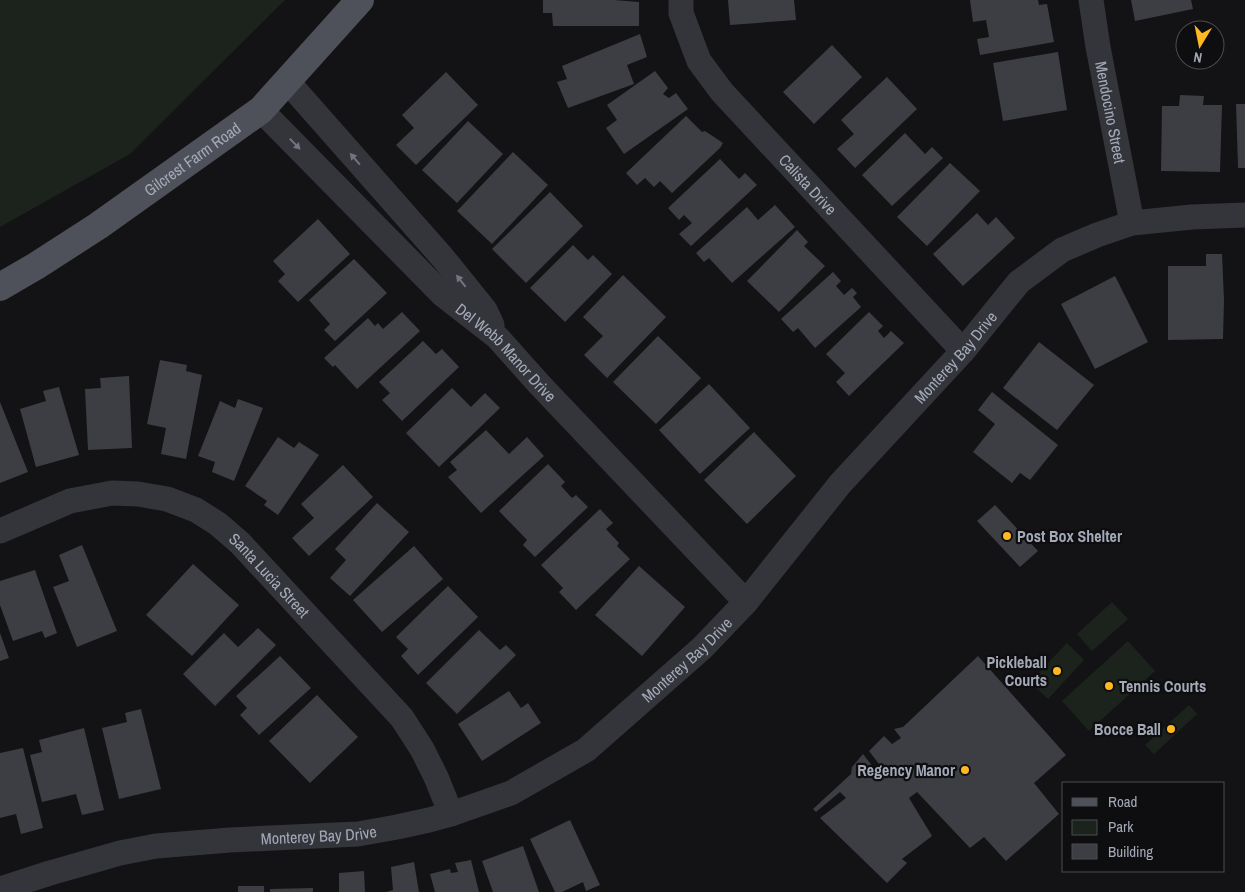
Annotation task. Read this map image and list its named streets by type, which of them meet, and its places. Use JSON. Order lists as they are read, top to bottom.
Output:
{
  "streets": {
    "main road": ["Gilcrest Farm Road"],
    "street": [
      "Mendocino Street",
      "Calista Drive",
      "Del Webb Manor Drive",
      "Monterey Bay Drive",
      "Santa Lucia Street"
    ]
  },
  "crossings": [
    ["Mendocino Street", "Monterey Bay Drive"],
    ["Gilcrest Farm Road", "Del Webb Manor Drive"],
    ["Calista Drive", "Monterey Bay Drive"],
    ["Del Webb Manor Drive", "Monterey Bay Drive"],
    ["Monterey Bay Drive", "Santa Lucia Street"]
  ],
  "places": [
    "Post Box Shelter",
    "Pickleball Courts",
    "Tennis Courts",
    "Bocce Ball",
    "Regency Manor"
  ],
  "legend": ["Road", "Park", "Building"],
  "north": "bottom"
}
